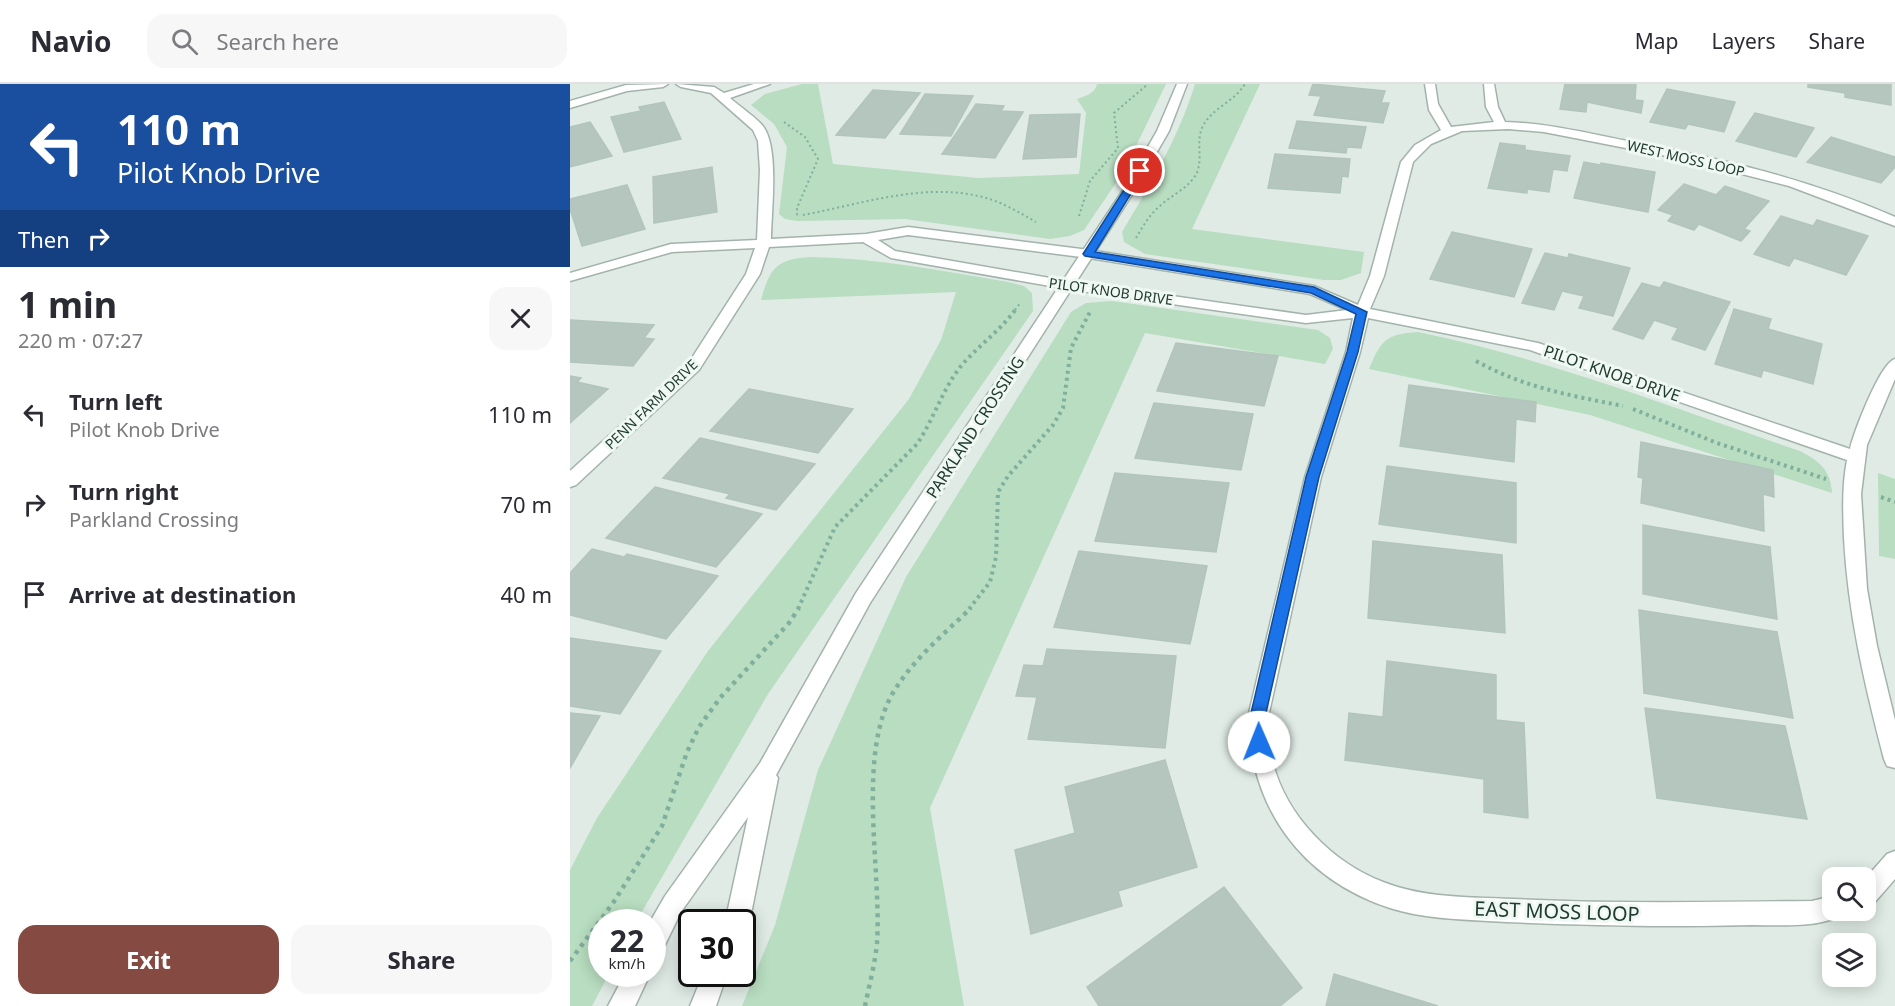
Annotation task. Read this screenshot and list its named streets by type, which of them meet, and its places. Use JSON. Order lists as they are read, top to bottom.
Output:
{
  "streets": {
    "street": [
      "WEST MOSS LOOP",
      "PILOT KNOB DRIVE",
      "PENN FARM DRIVE",
      "PARKLAND CROSSING",
      "EAST MOSS LOOP"
    ]
  },
  "crossings": [
    ["WEST MOSS LOOP", "PILOT KNOB DRIVE"],
    ["WEST MOSS LOOP", "EAST MOSS LOOP"],
    ["PILOT KNOB DRIVE", "PENN FARM DRIVE"],
    ["PILOT KNOB DRIVE", "PARKLAND CROSSING"],
    ["PILOT KNOB DRIVE", "EAST MOSS LOOP"]
  ],
  "page": {
    "header": "Navio",
    "search": "Search here",
    "nav": ["Map", "Layers", "Share"],
    "turn": ["110 m", "Pilot Knob Drive"],
    "then": "Then",
    "heading": ["1 min", "220 m · 07:27"],
    "list": [
      {
        "name": "Turn left",
        "note": "Pilot Knob Drive",
        "value": "110 m"
      },
      {
        "name": "Turn right",
        "note": "Parkland Crossing",
        "value": "70 m"
      },
      {
        "name": "Arrive at destination",
        "value": "40 m"
      }
    ],
    "speed": "22 km/h",
    "limit": "30",
    "buttons": ["Exit", "Share"]
  }
}
